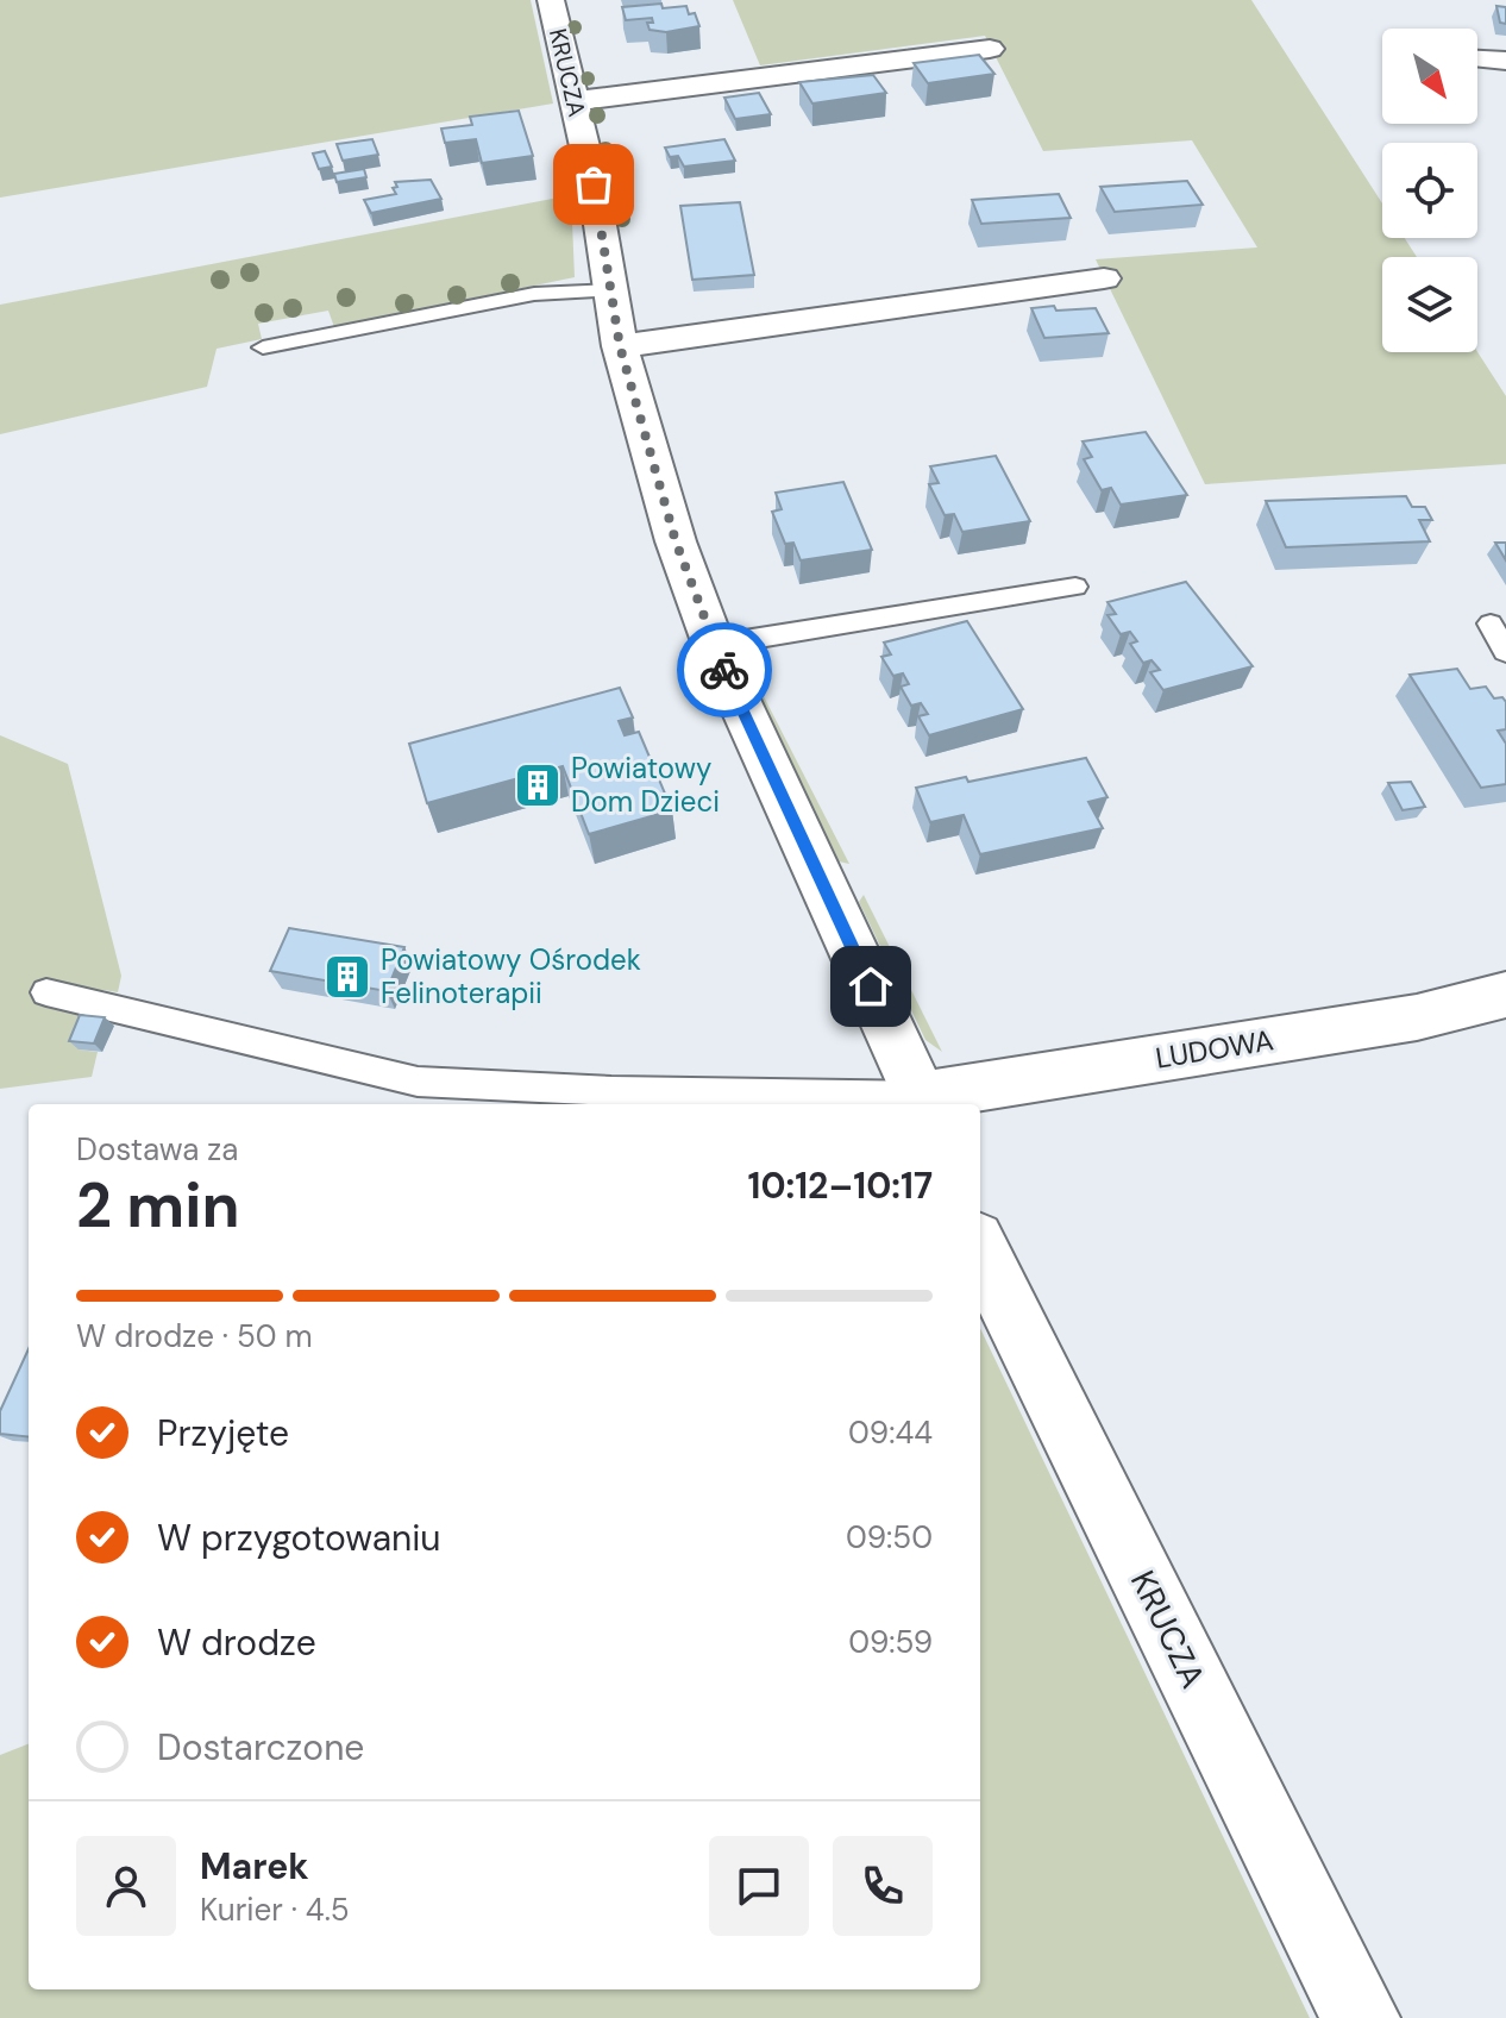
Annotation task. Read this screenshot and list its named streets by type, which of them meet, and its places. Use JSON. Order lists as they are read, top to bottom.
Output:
{
  "streets": {
    "street": ["KRUCZA", "LUDOWA"]
  },
  "crossings": [
    ["KRUCZA", "LUDOWA"]
  ],
  "places": {
    "building": ["Powiatowy Dom Dzieci", "Powiatowy Ośrodek Felinoterapii"]
  },
  "north": "bottom right",
  "page": {
    "heading": ["2 min", "Dostawa za", "10:12–10:17"],
    "panel": ["Marek", "Kurier · 4.5"],
    "bar": "W drodze · 50 m",
    "list": [
      ["Przyjęte", "09:44"],
      ["W przygotowaniu", "09:50"],
      ["W drodze", "09:59"],
      "Dostarczone"
    ]
  }
}
